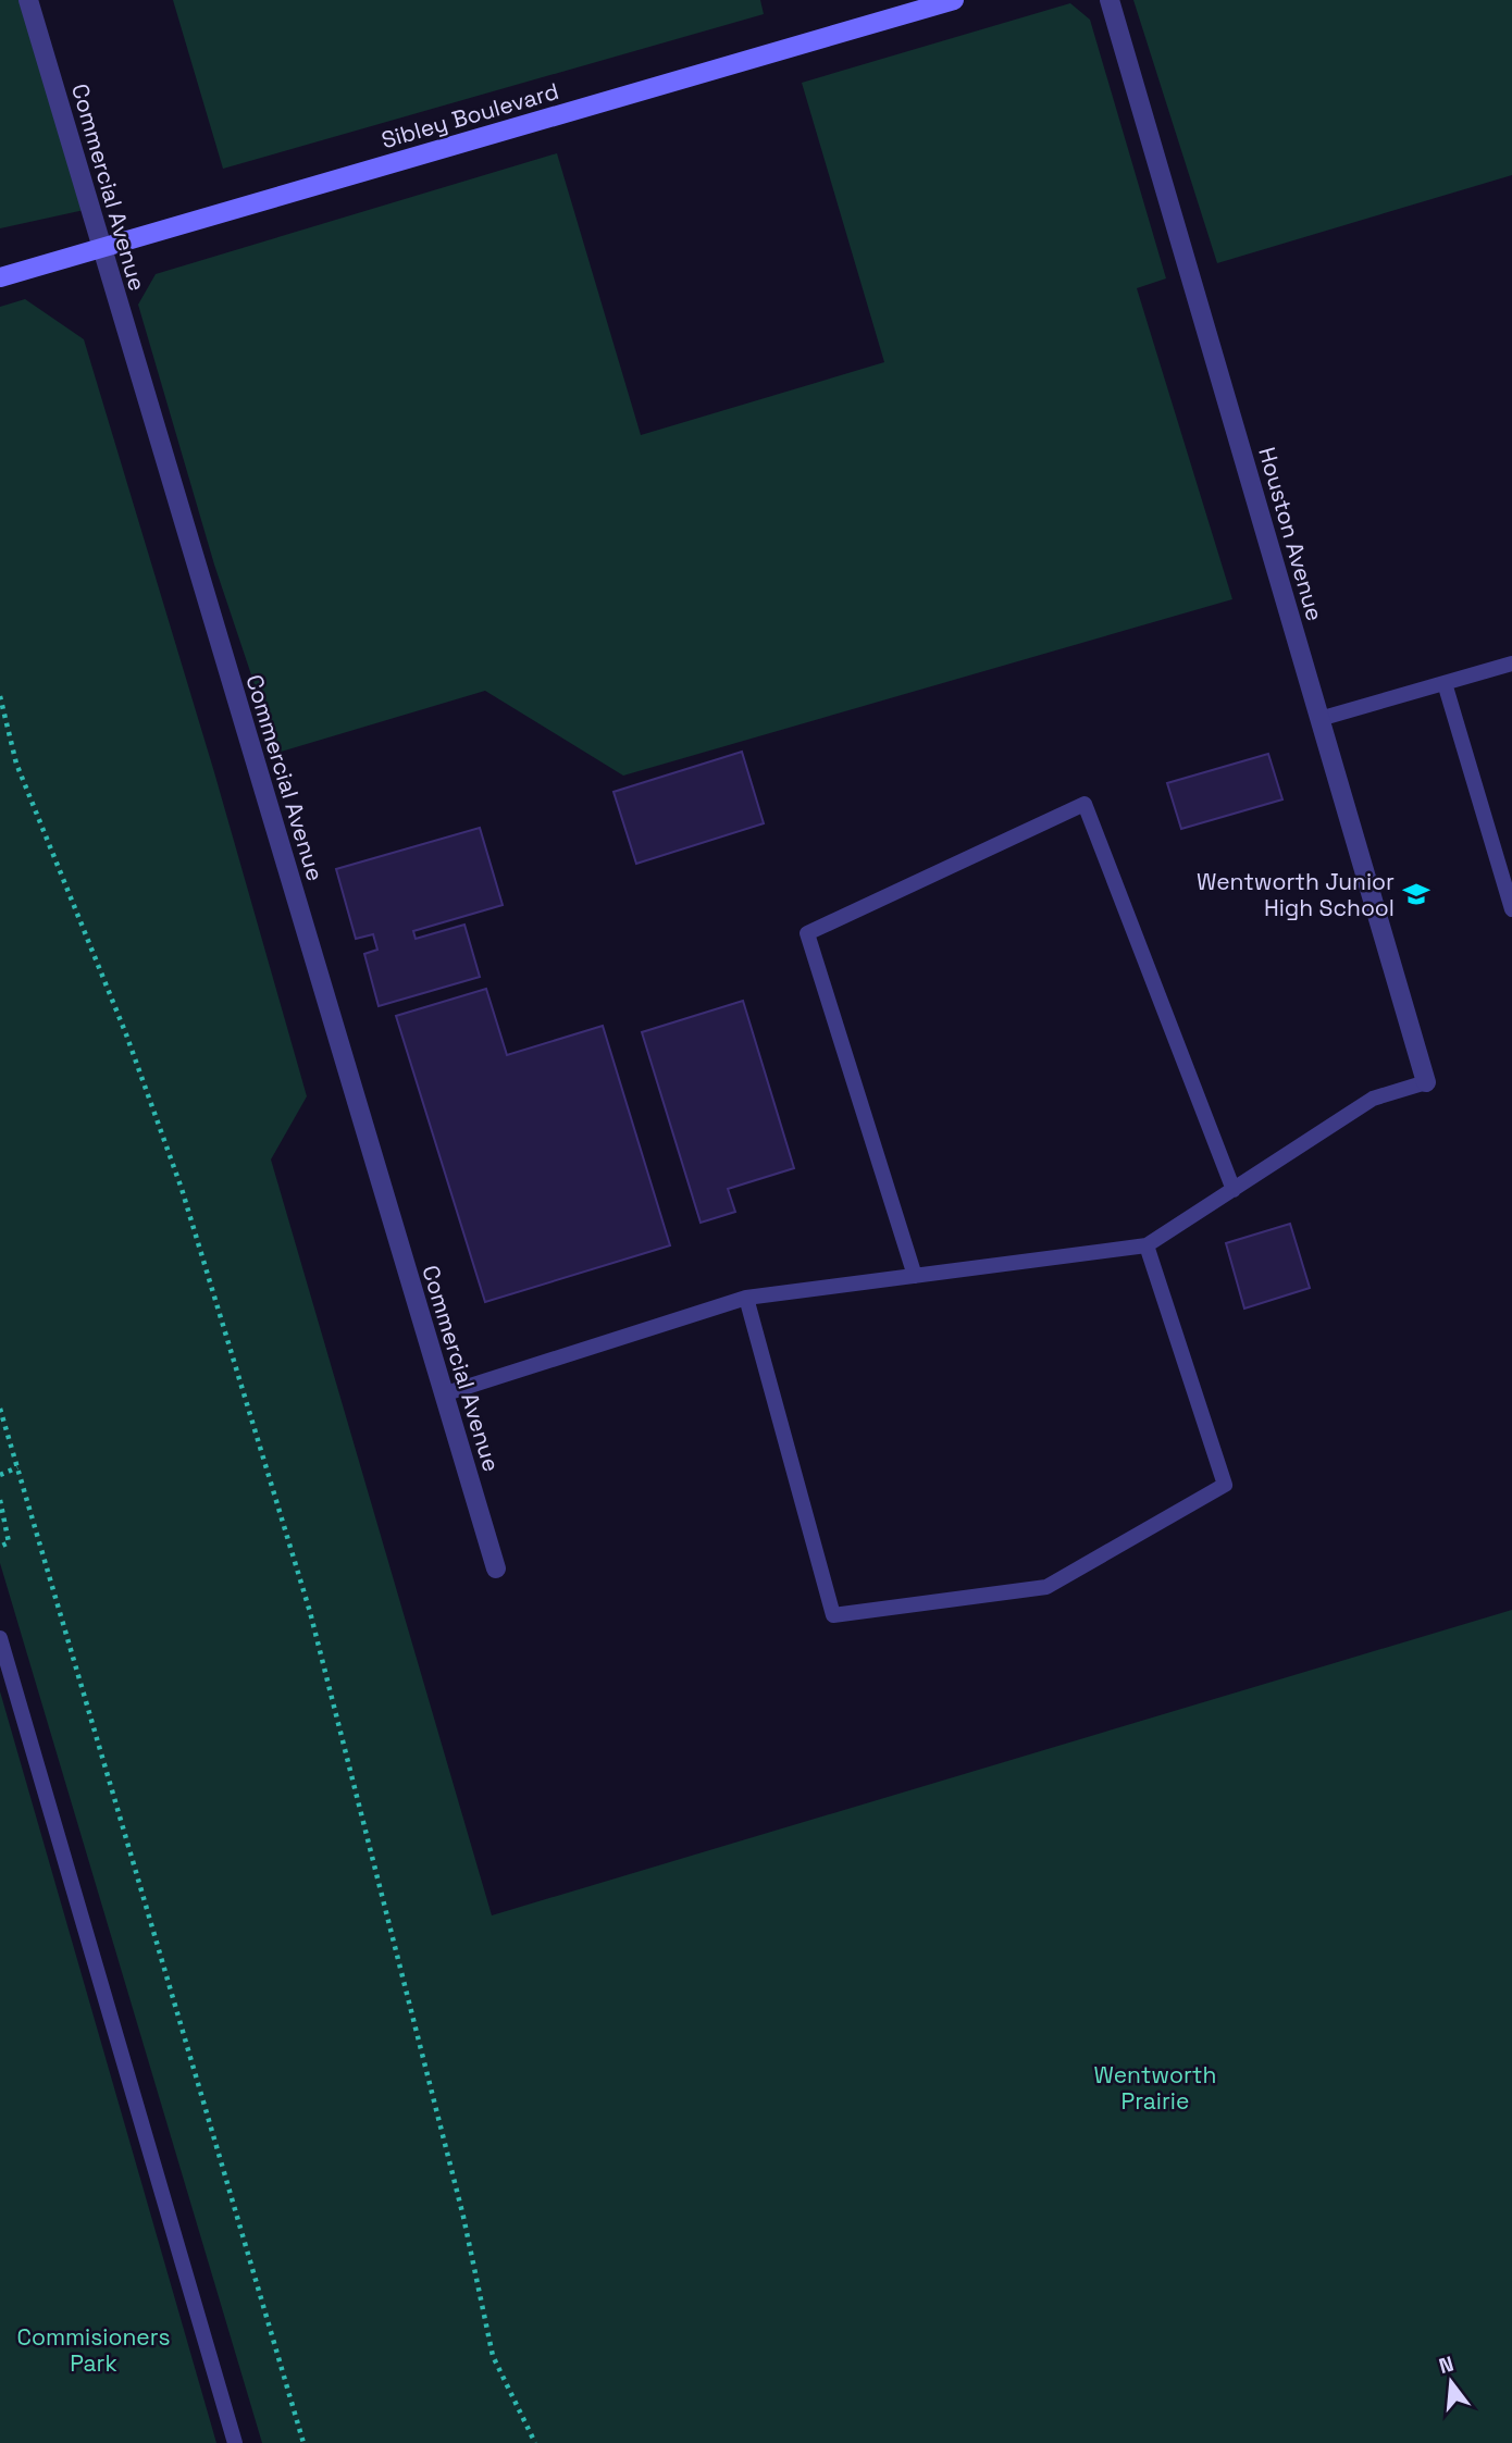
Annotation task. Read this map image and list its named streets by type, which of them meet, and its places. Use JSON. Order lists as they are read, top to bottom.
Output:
{
  "streets": {
    "main road": ["Sibley Boulevard"],
    "street": ["Commercial Avenue", "Houston Avenue"]
  },
  "crossings": [
    ["Sibley Boulevard", "Commercial Avenue"]
  ],
  "parks": ["Wentworth Prairie", "Commisioners Park"],
  "places": {
    "school or university": ["Wentworth Junior High School"]
  },
  "north": "top"
}
